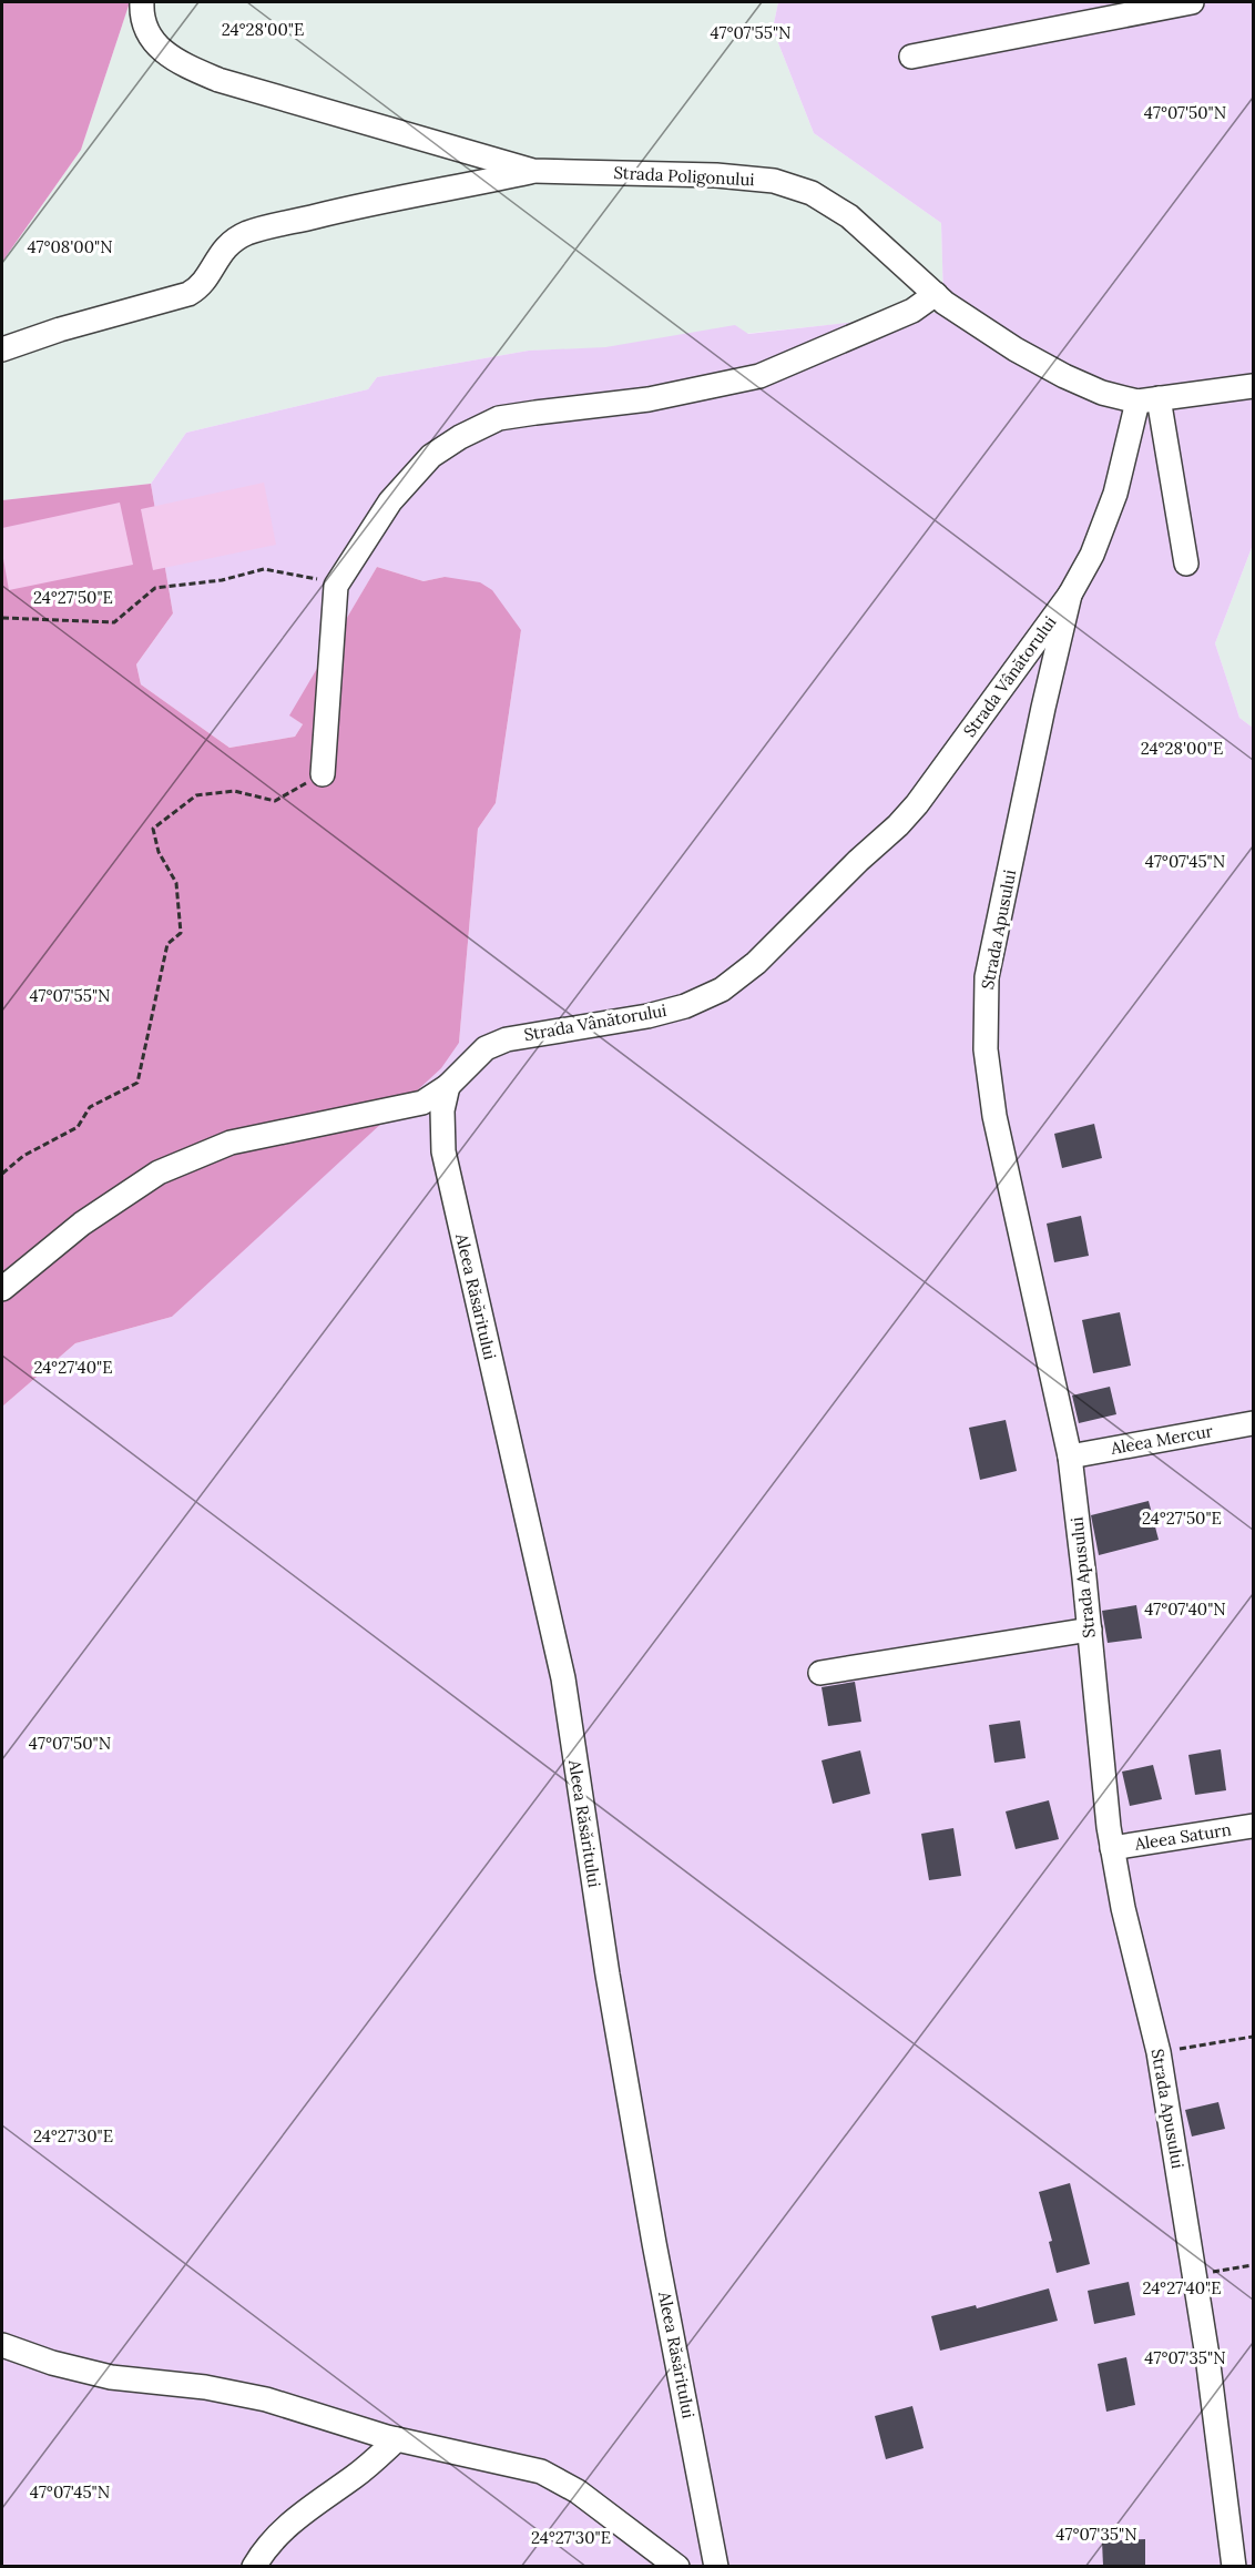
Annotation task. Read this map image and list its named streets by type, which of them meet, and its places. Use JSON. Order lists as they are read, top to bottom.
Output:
{
  "streets": {
    "street": [
      "Strada Poligonului",
      "Strada Vânătorului",
      "Strada Apusului",
      "Aleea Răsăritului",
      "Aleea Mercur",
      "Aleea Saturn"
    ]
  },
  "crossings": [
    ["Strada Poligonului", "Strada Vânătorului"],
    ["Strada Vânătorului", "Strada Apusului"],
    ["Strada Vânătorului", "Aleea Răsăritului"],
    ["Strada Apusului", "Aleea Mercur"],
    ["Strada Apusului", "Aleea Saturn"]
  ],
  "coordinates": [
    "24°28'00\"E",
    "47°07'55\"N",
    "47°07'50\"N",
    "47°08'00\"N",
    "24°27'50\"E",
    "47°07'45\"N",
    "24°27'40\"E",
    "47°07'40\"N",
    "24°27'30\"E",
    "47°07'35\"N"
  ]
}
